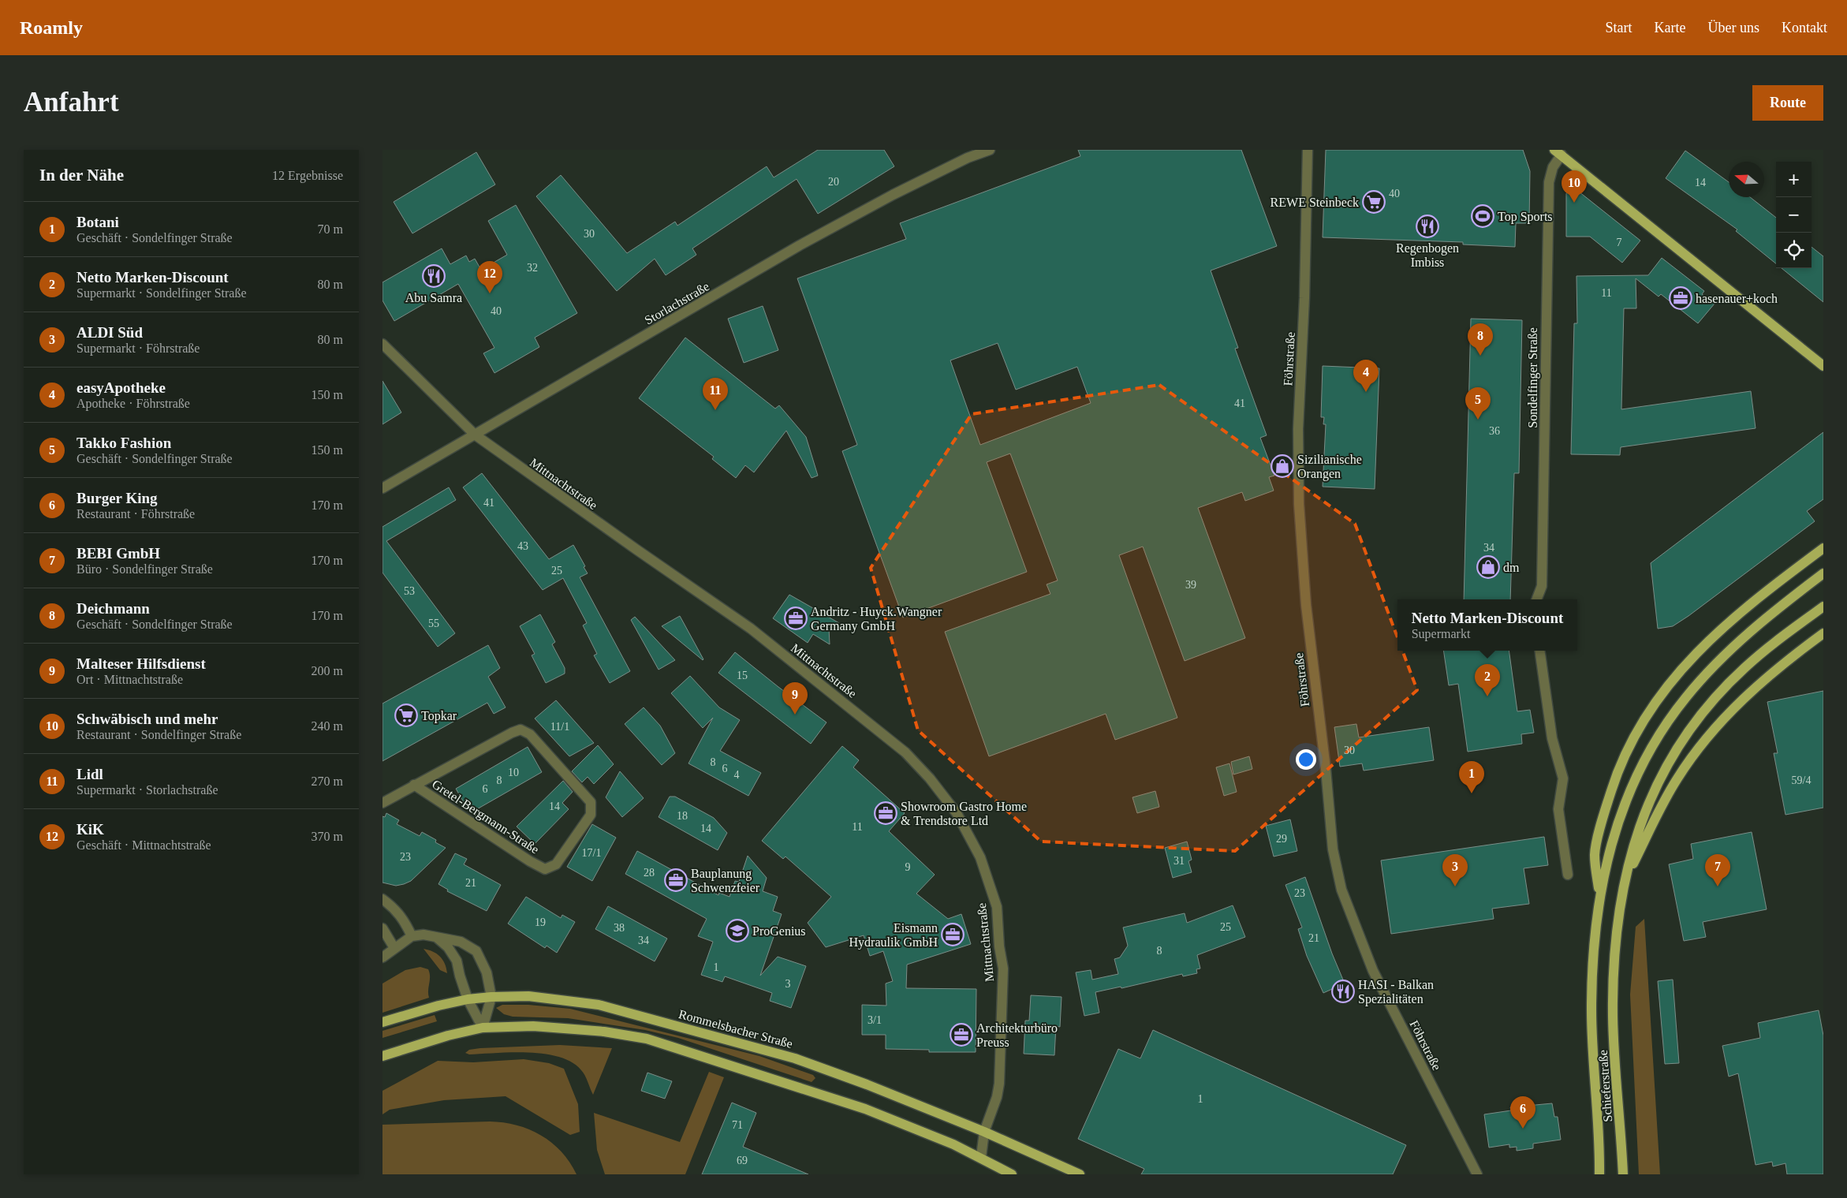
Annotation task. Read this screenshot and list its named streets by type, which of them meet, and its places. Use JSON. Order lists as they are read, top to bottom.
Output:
{
  "streets": {
    "main road": ["Sondelfinger Straße", "Rommelsbacher Straße", "Schieferstraße"],
    "street": [
      "Storlachstraße",
      "Föhrstraße",
      "Mittnachtstraße",
      "Gretel-Bergmann-Straße"
    ]
  },
  "crossings": [
    ["Storlachstraße", "Mittnachtstraße"],
    ["Mittnachtstraße", "Rommelsbacher Straße"]
  ],
  "places": {
    "supermarket": ["REWE Steinbeck", "Topkar"],
    "sports": ["Top Sports"],
    "restaurant": ["Regenbogen Imbiss", "Abu Samra", "HASI - Balkan Spezialitäten"],
    "office": [
      "hasenauer+koch",
      "Andritz - Huyck.Wangner Germany GmbH",
      "Showroom Gastro Home & Trendstore Ltd",
      "Bauplanung Schwenzfeier",
      "Eismann Hydraulik GmbH",
      "Architekturbüro Preuss"
    ],
    "shop": ["Sizilianische Orangen", "dm"],
    "school or university": ["ProGenius"]
  },
  "house_numbers": [
    "20",
    "14",
    "40",
    "30",
    "7",
    "32",
    "11",
    "40",
    "41",
    "36",
    "41",
    "43",
    "34",
    "25",
    "39",
    "53",
    "55",
    "15",
    "11/1",
    "30",
    "8",
    "6",
    "10",
    "4",
    "8",
    "59/4",
    "6",
    "14",
    "18",
    "11",
    "14",
    "29",
    "17/1",
    "23",
    "31",
    "9",
    "28",
    "21",
    "23",
    "19",
    "25",
    "38",
    "21",
    "34",
    "8",
    "1",
    "3",
    "3/1",
    "1",
    "71",
    "69"
  ],
  "north": "left",
  "page": {
    "header": "Roamly",
    "nav": [
      "Start",
      "Karte",
      "Über uns",
      "Kontakt"
    ],
    "buttons": "Route",
    "title": "Anfahrt",
    "heading": ["In der Nähe", "12 Ergebnisse"],
    "map_buttons": ["+", "−"],
    "pins": [
      "10",
      "12",
      "8",
      "4",
      "11",
      "5",
      "2",
      "9",
      "1",
      "3",
      "7",
      "6"
    ],
    "list": [
      {
        "mark": "1",
        "name": "Botani",
        "note": "Geschäft · Sondelfinger Straße",
        "value": "70 m"
      },
      {
        "mark": "2",
        "name": "Netto Marken-Discount",
        "note": "Supermarkt · Sondelfinger Straße",
        "value": "80 m"
      },
      {
        "mark": "3",
        "name": "ALDI Süd",
        "note": "Supermarkt · Föhrstraße",
        "value": "80 m"
      },
      {
        "mark": "4",
        "name": "easyApotheke",
        "note": "Apotheke · Föhrstraße",
        "value": "150 m"
      },
      {
        "mark": "5",
        "name": "Takko Fashion",
        "note": "Geschäft · Sondelfinger Straße",
        "value": "150 m"
      },
      {
        "mark": "6",
        "name": "Burger King",
        "note": "Restaurant · Föhrstraße",
        "value": "170 m"
      },
      {
        "mark": "7",
        "name": "BEBI GmbH",
        "note": "Büro · Sondelfinger Straße",
        "value": "170 m"
      },
      {
        "mark": "8",
        "name": "Deichmann",
        "note": "Geschäft · Sondelfinger Straße",
        "value": "170 m"
      },
      {
        "mark": "9",
        "name": "Malteser Hilfsdienst",
        "note": "Ort · Mittnachtstraße",
        "value": "200 m"
      },
      {
        "mark": "10",
        "name": "Schwäbisch und mehr",
        "note": "Restaurant · Sondelfinger Straße",
        "value": "240 m"
      },
      {
        "mark": "11",
        "name": "Lidl",
        "note": "Supermarkt · Storlachstraße",
        "value": "270 m"
      },
      {
        "mark": "12",
        "name": "KiK",
        "note": "Geschäft · Mittnachtstraße",
        "value": "370 m"
      }
    ],
    "popup": ["Netto Marken-Discount", "Supermarkt"]
  }
}
